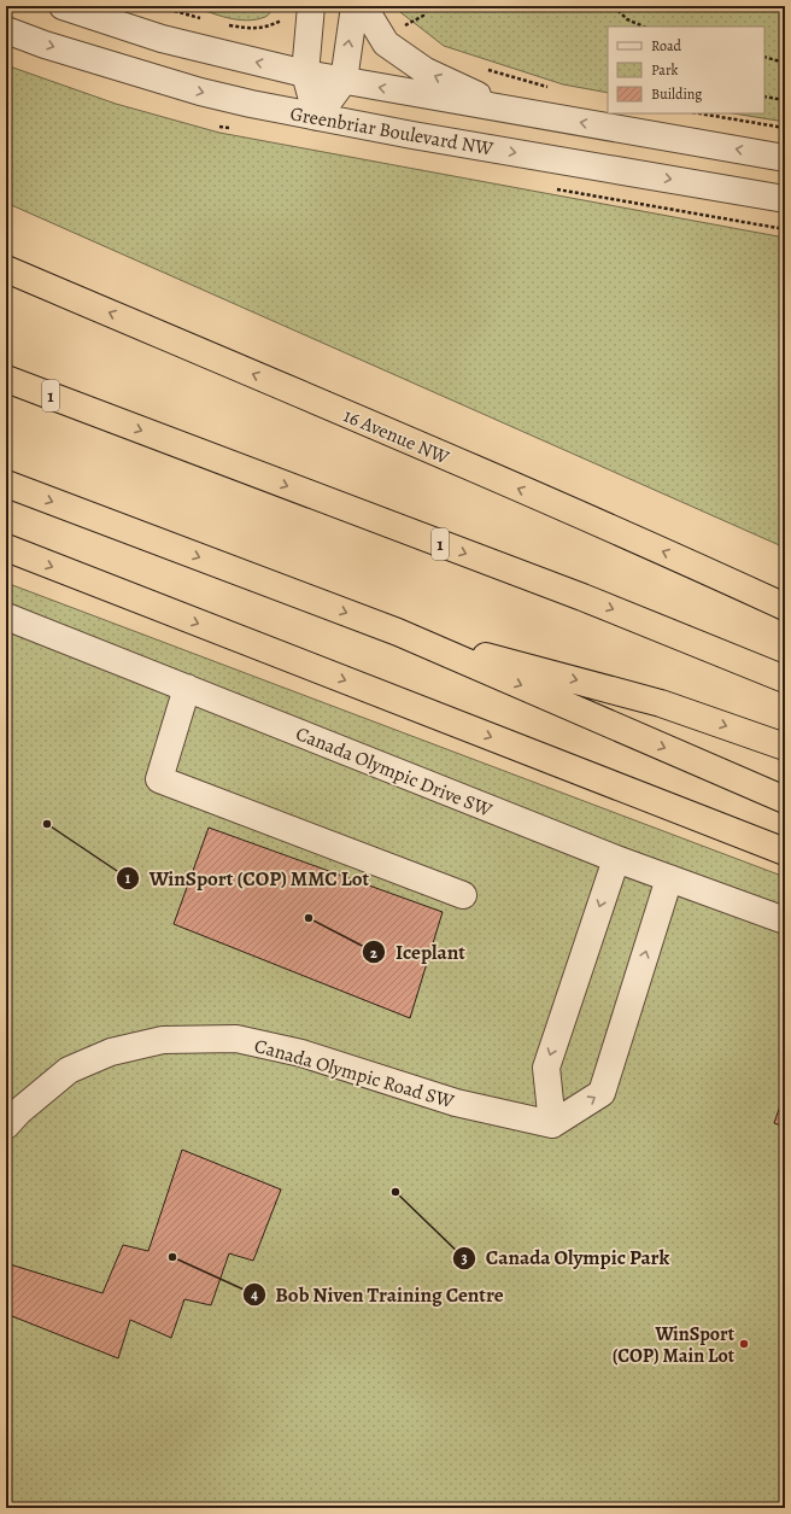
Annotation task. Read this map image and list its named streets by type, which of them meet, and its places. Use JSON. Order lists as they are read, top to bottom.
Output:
{
  "streets": {
    "highway": ["1", "16 Avenue NW"],
    "street": ["Greenbriar Boulevard NW", "Canada Olympic Drive SW", "Canada Olympic Road SW"]
  },
  "places": [
    "WinSport (COP) MMC Lot",
    "Iceplant",
    "Canada Olympic Park",
    "Bob Niven Training Centre",
    "WinSport (COP) Main Lot"
  ],
  "legend": ["Road", "Park", "Building"]
}
